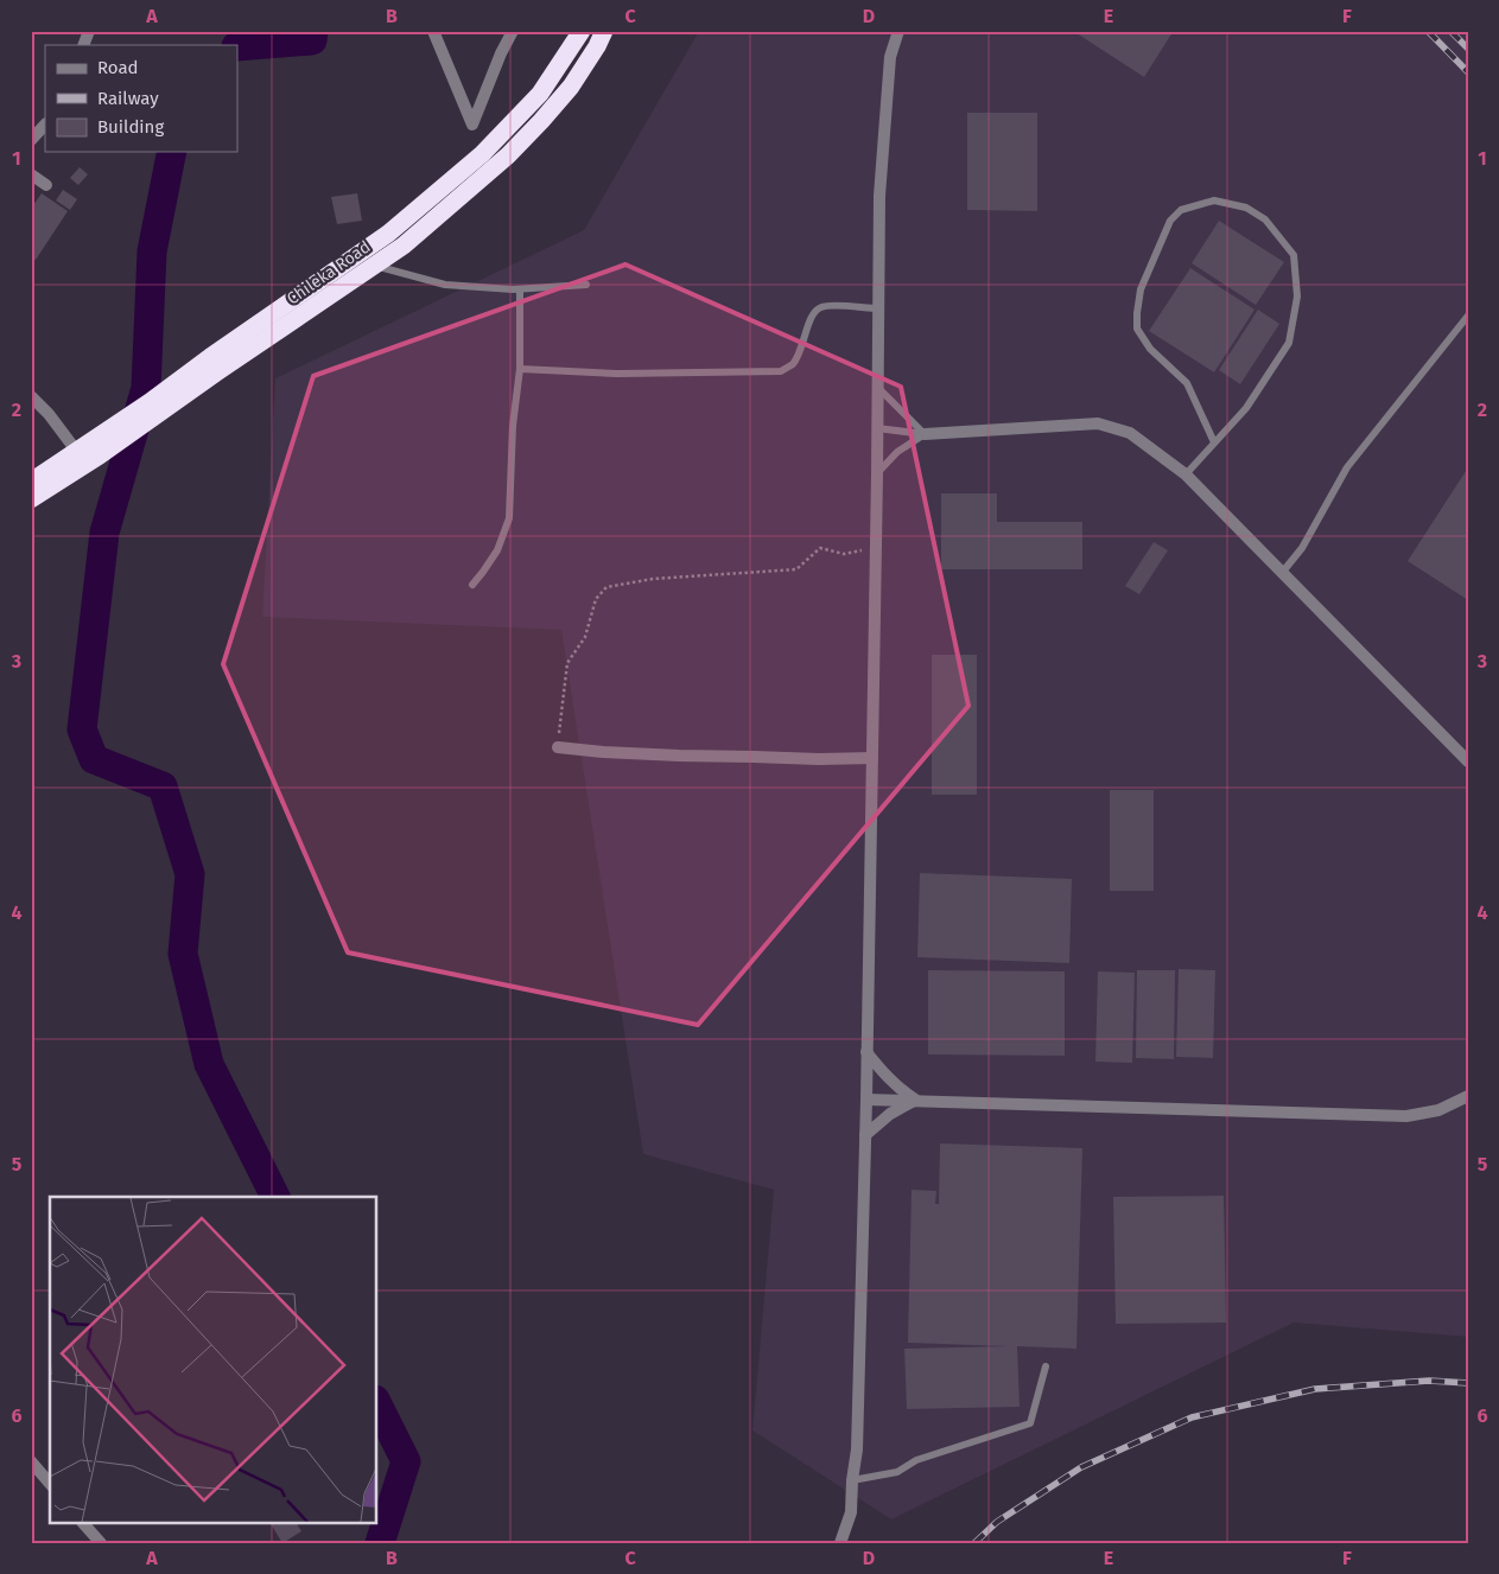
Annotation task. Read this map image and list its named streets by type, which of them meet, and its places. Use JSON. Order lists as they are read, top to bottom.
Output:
{
  "streets": {
    "highway": ["Chileka Road"]
  },
  "legend": ["Road", "Railway", "Building"],
  "grid": {
    "columns": [
      "A",
      "B",
      "C",
      "D",
      "E",
      "F"
    ],
    "rows": [
      "1",
      "2",
      "3",
      "4",
      "5",
      "6"
    ]
  }
}
